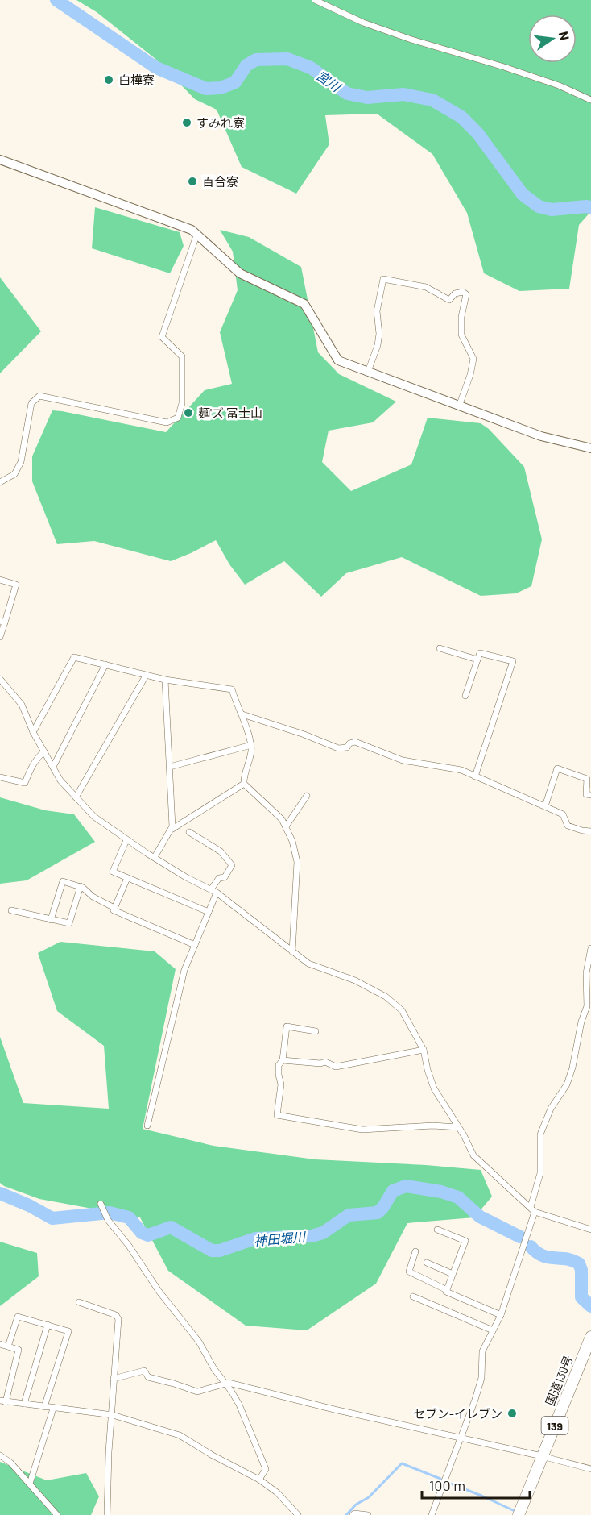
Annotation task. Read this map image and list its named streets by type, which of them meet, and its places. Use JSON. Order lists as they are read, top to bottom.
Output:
{
  "streets": {
    "highway": ["国道139号", "139"]
  },
  "water": ["宮川", "神田堀川"],
  "places": [
    "白樺寮",
    "すみれ寮",
    "百合寮",
    "麺'ズ 冨士山",
    "セブン-イレブン"
  ],
  "scale_bar": "100 m",
  "north": "right"
}
